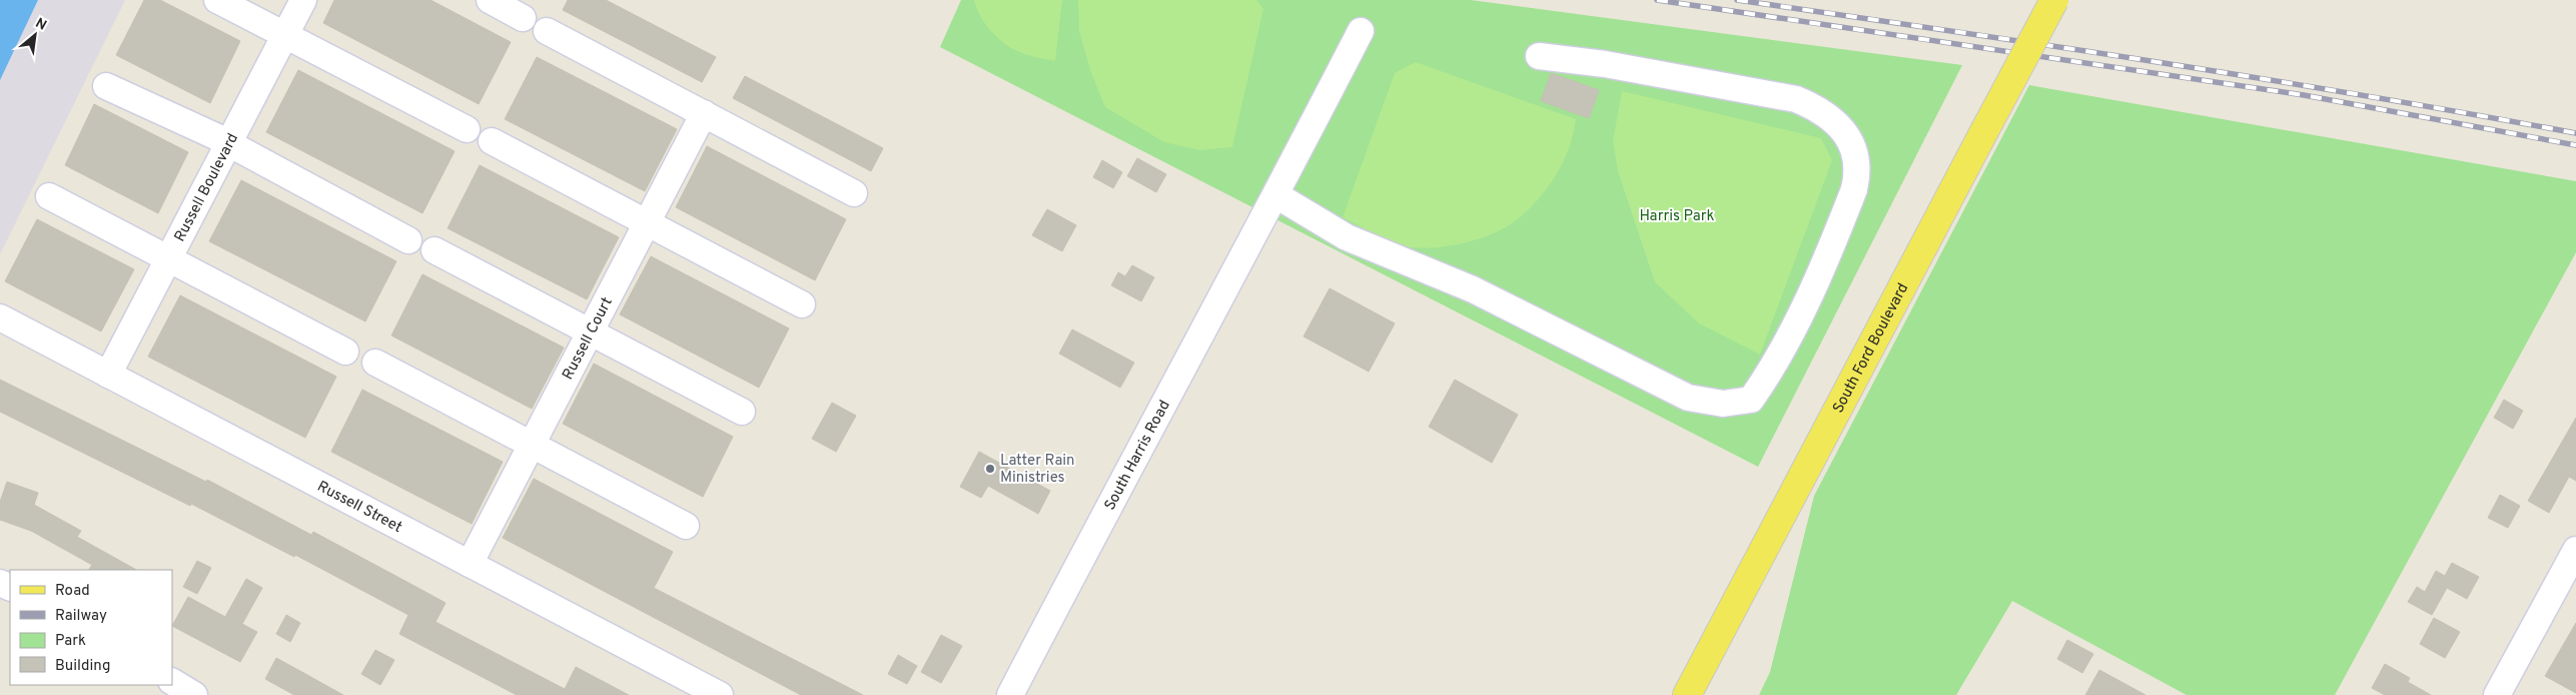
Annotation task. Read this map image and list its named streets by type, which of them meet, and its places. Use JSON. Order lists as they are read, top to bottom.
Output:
{
  "streets": {
    "main road": ["South Ford Boulevard"],
    "street": [
      "Russell Boulevard",
      "Russell Court",
      "South Harris Road",
      "Russell Street"
    ]
  },
  "crossings": [
    ["Russell Boulevard", "Russell Street"],
    ["Russell Court", "Russell Street"]
  ],
  "parks": ["Harris Park"],
  "places": ["Latter Rain Ministries"],
  "legend": [
    "Road",
    "Railway",
    "Park",
    "Building"
  ],
  "north": "top right"
}
